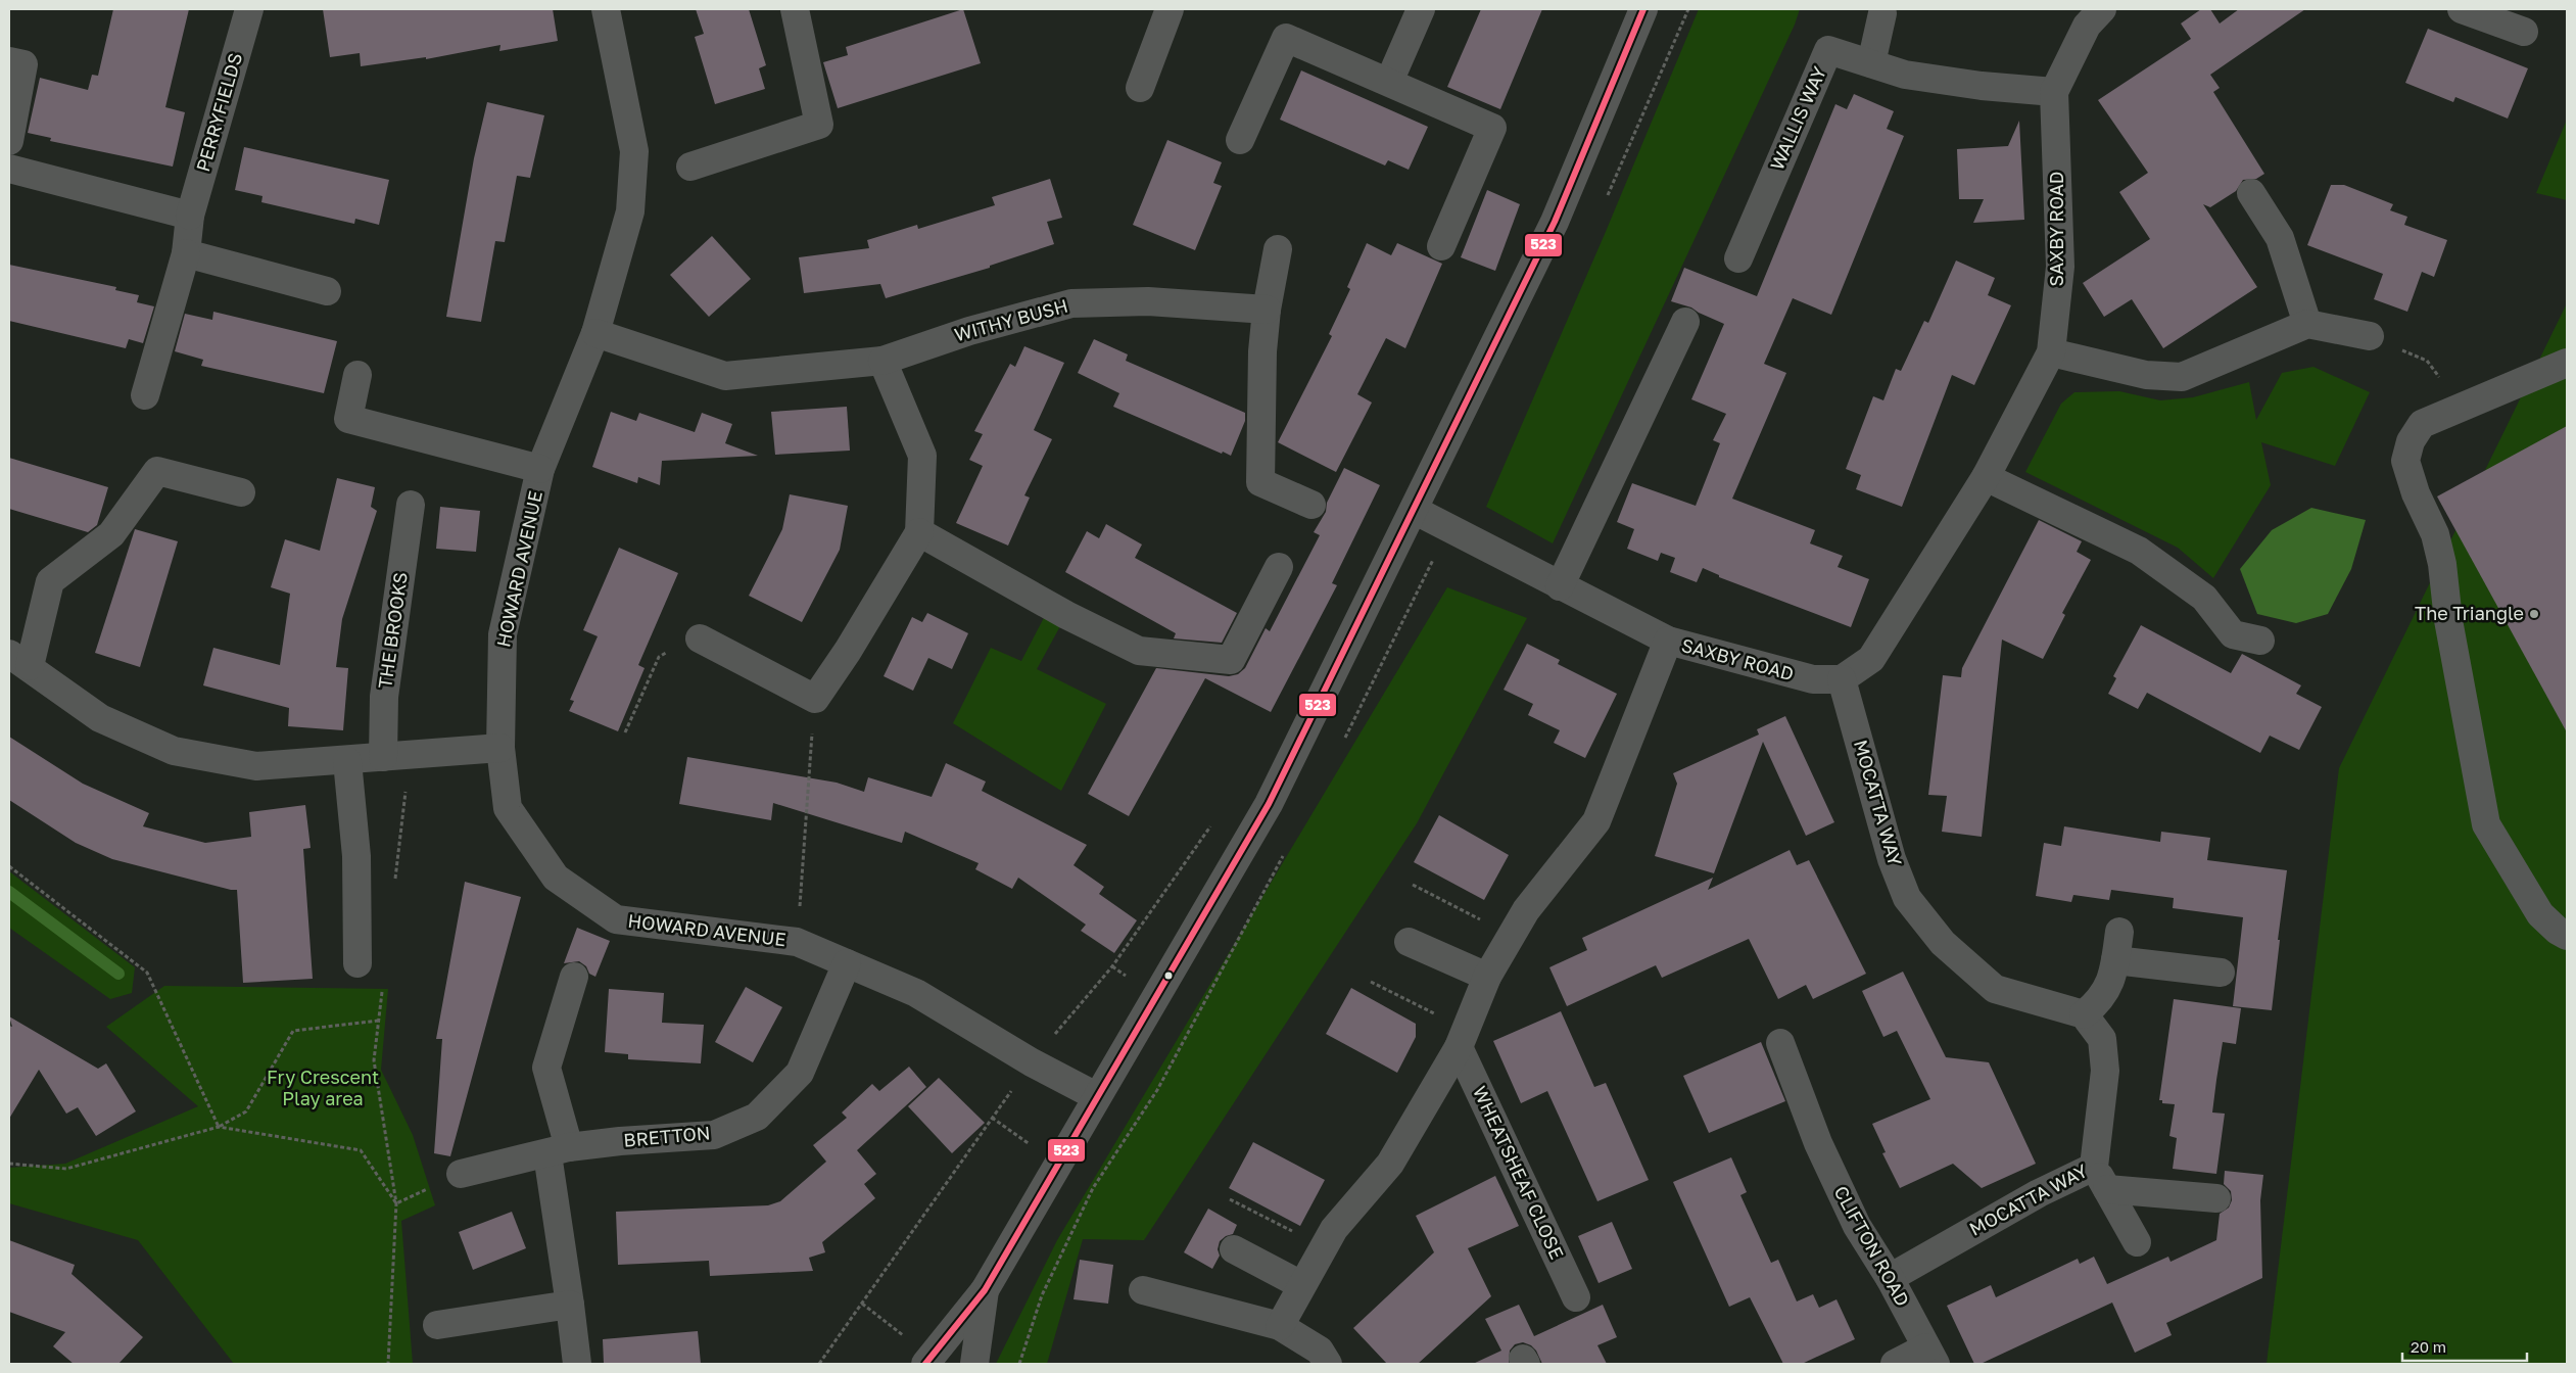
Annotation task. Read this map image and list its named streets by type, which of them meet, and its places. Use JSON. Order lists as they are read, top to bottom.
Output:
{
  "streets": {
    "street": [
      "PERRYFIELDS",
      "WALLIS WAY",
      "SAXBY ROAD",
      "WITHY BUSH",
      "HOWARD AVENUE",
      "THE BROOKS",
      "MOCATTA WAY",
      "BRETTON",
      "WHEATSHEAF CLOSE",
      "CLIFTON ROAD"
    ]
  },
  "crossings": [
    ["WALLIS WAY", "SAXBY ROAD"],
    ["SAXBY ROAD", "MOCATTA WAY"],
    ["WITHY BUSH", "HOWARD AVENUE"],
    ["HOWARD AVENUE", "BRETTON"],
    ["MOCATTA WAY", "CLIFTON ROAD"]
  ],
  "parks": ["Fry Crescent Play area"],
  "places": ["The Triangle"],
  "lines": ["transit line 523"],
  "scale_bar": "20 m"
}
